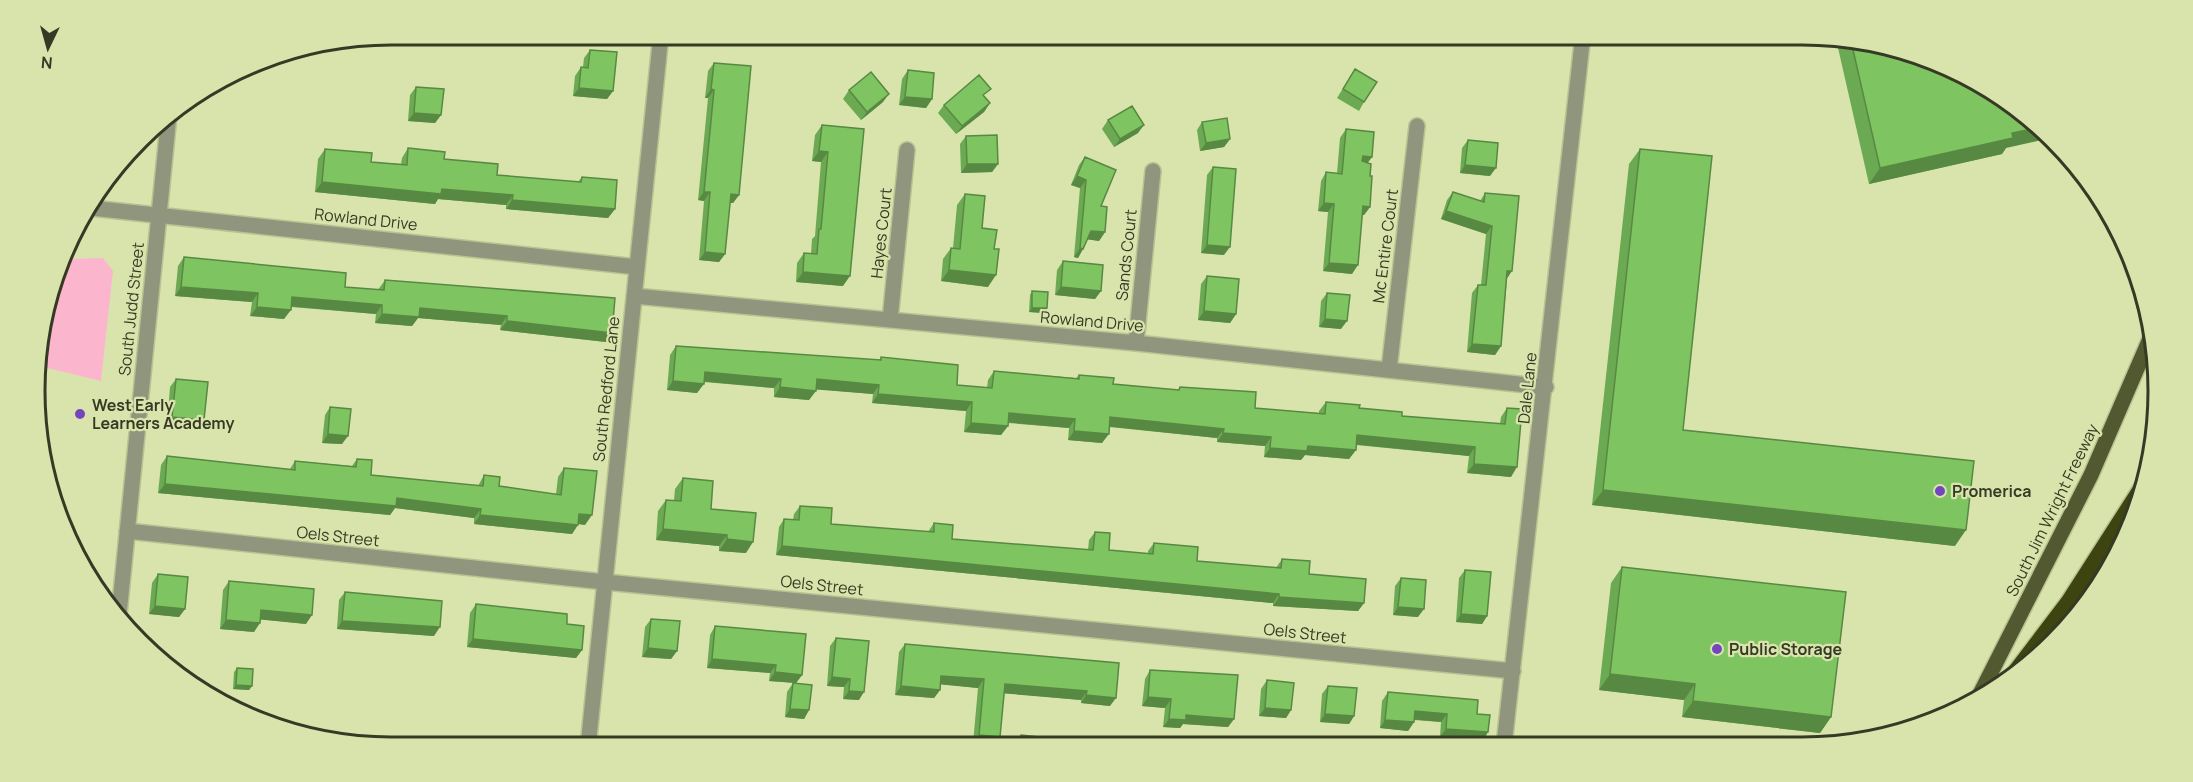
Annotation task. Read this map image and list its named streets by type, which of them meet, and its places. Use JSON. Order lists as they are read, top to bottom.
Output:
{
  "streets": {
    "main road": ["South Jim Wright Freeway"],
    "street": [
      "Rowland Drive",
      "Hayes Court",
      "Mc Entire Court",
      "Sands Court",
      "South Judd Street",
      "Dale Lane",
      "South Redford Lane",
      "Oels Street"
    ]
  },
  "crossings": [
    ["Rowland Drive", "Hayes Court"],
    ["Rowland Drive", "Mc Entire Court"],
    ["Rowland Drive", "Sands Court"],
    ["Rowland Drive", "South Judd Street"],
    ["Rowland Drive", "Dale Lane"],
    ["Rowland Drive", "South Redford Lane"],
    ["South Judd Street", "Oels Street"],
    ["Dale Lane", "Oels Street"],
    ["South Redford Lane", "Oels Street"]
  ],
  "places": ["West Early Learners Academy", "Promerica", "Public Storage"],
  "north": "bottom"
}
